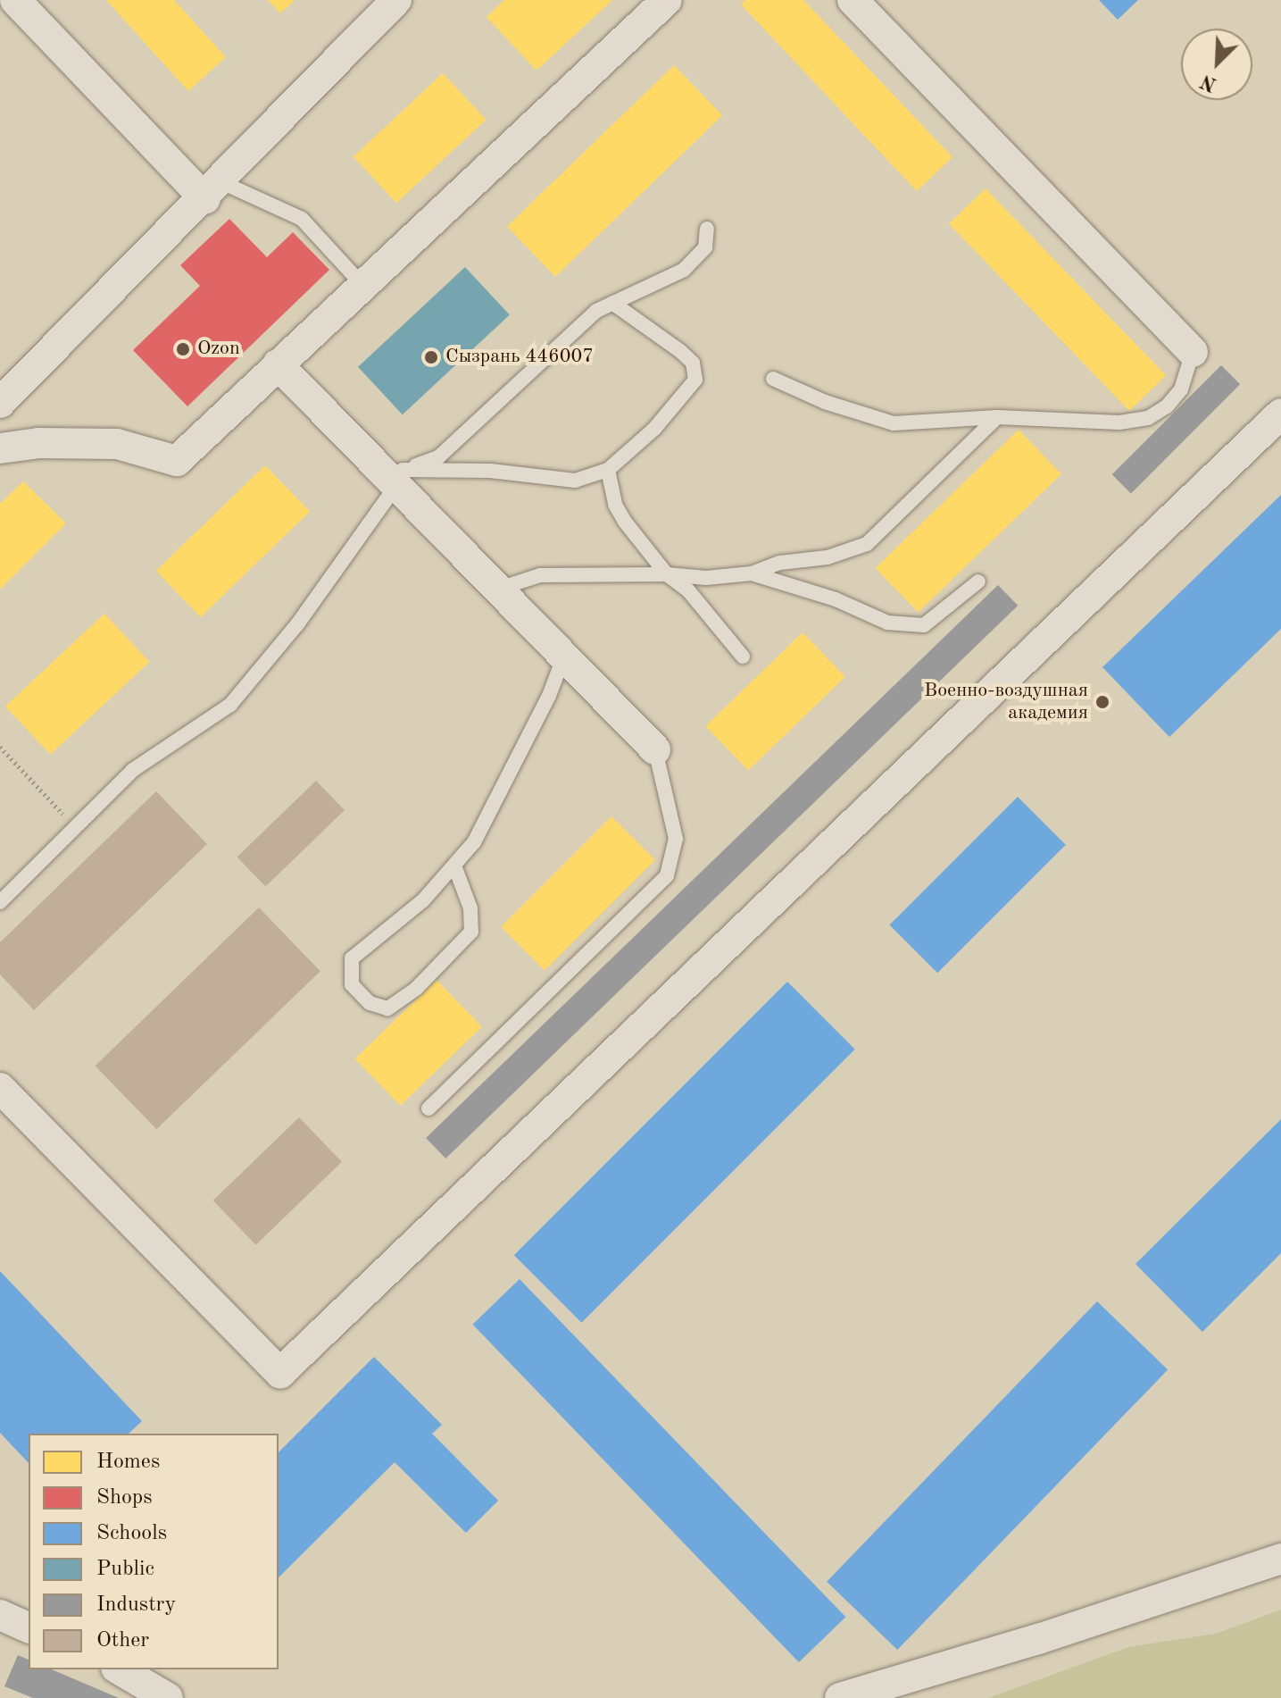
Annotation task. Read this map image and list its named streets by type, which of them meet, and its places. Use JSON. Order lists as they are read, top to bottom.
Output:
{
  "places": ["Ozon", "Сызрань 446007", "Военно-воздушная академия"],
  "legend": [
    "Homes",
    "Shops",
    "Schools",
    "Public",
    "Industry",
    "Other"
  ],
  "north": "bottom left"
}
